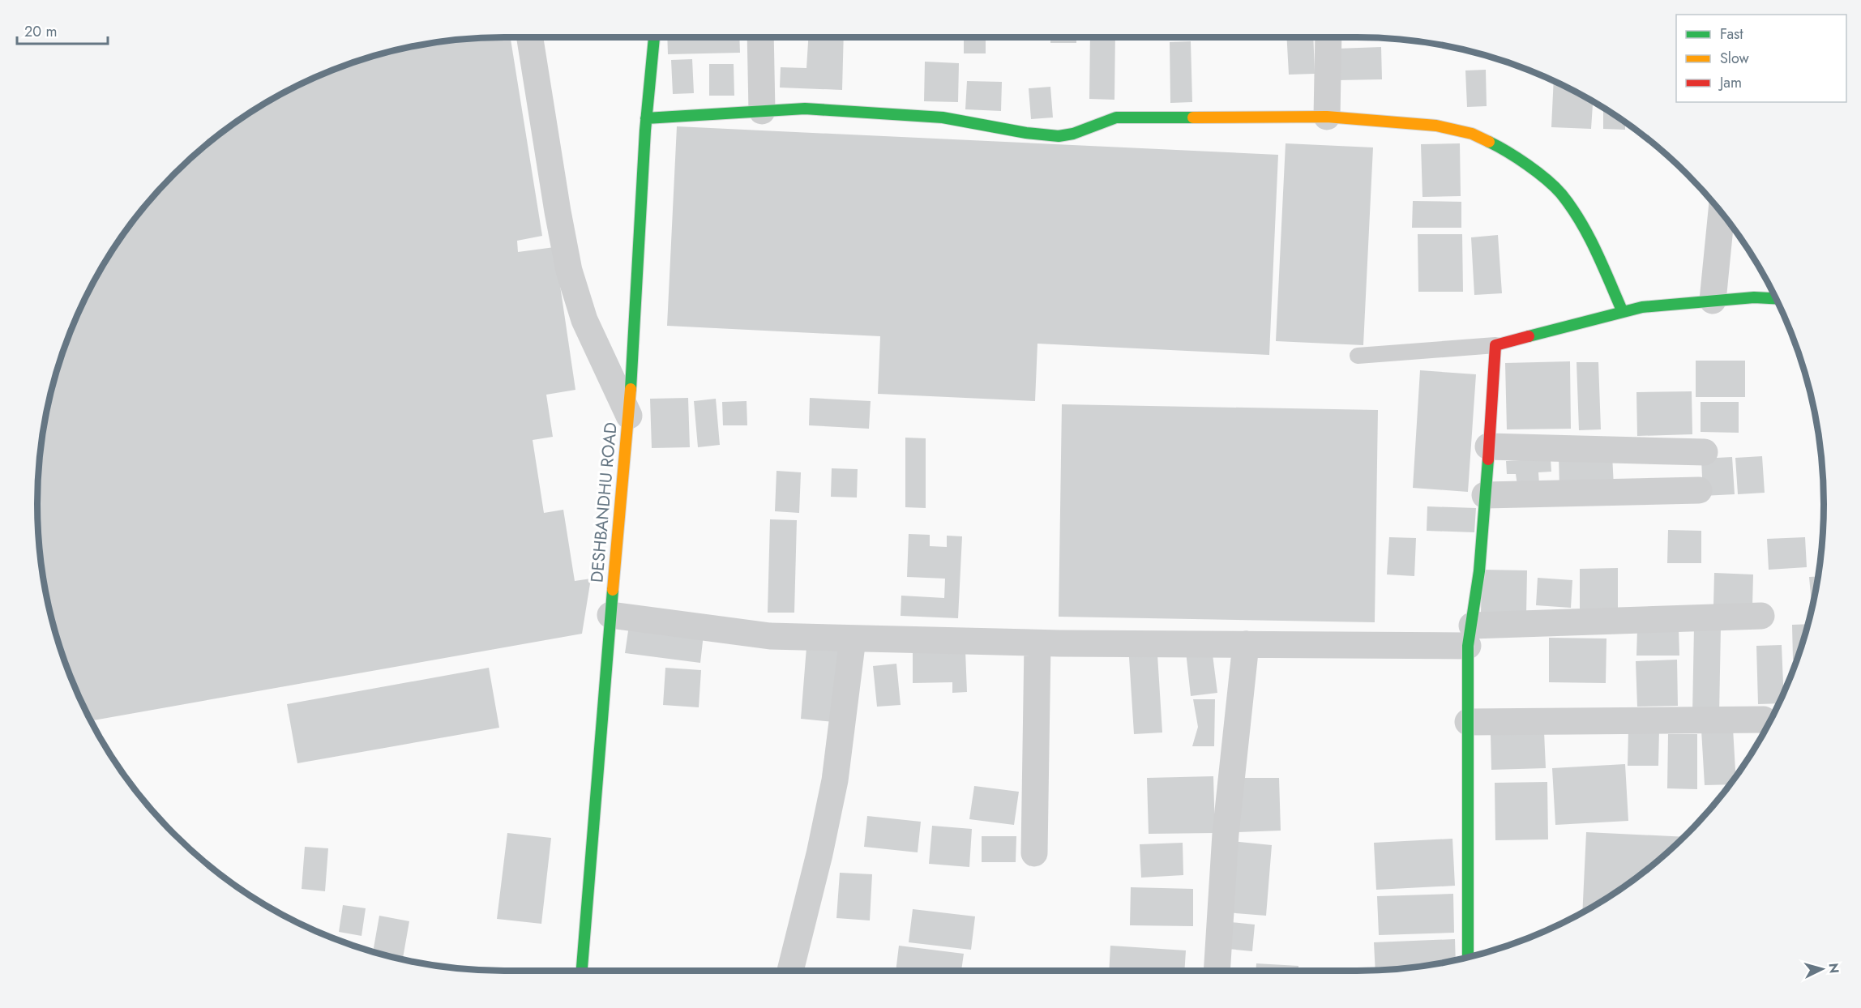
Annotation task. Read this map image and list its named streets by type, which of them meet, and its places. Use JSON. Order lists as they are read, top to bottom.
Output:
{
  "streets": {
    "street": ["DESHBANDHU ROAD"]
  },
  "legend": ["Fast", "Slow", "Jam"],
  "scale_bar": "20 m",
  "north": "right"
}
